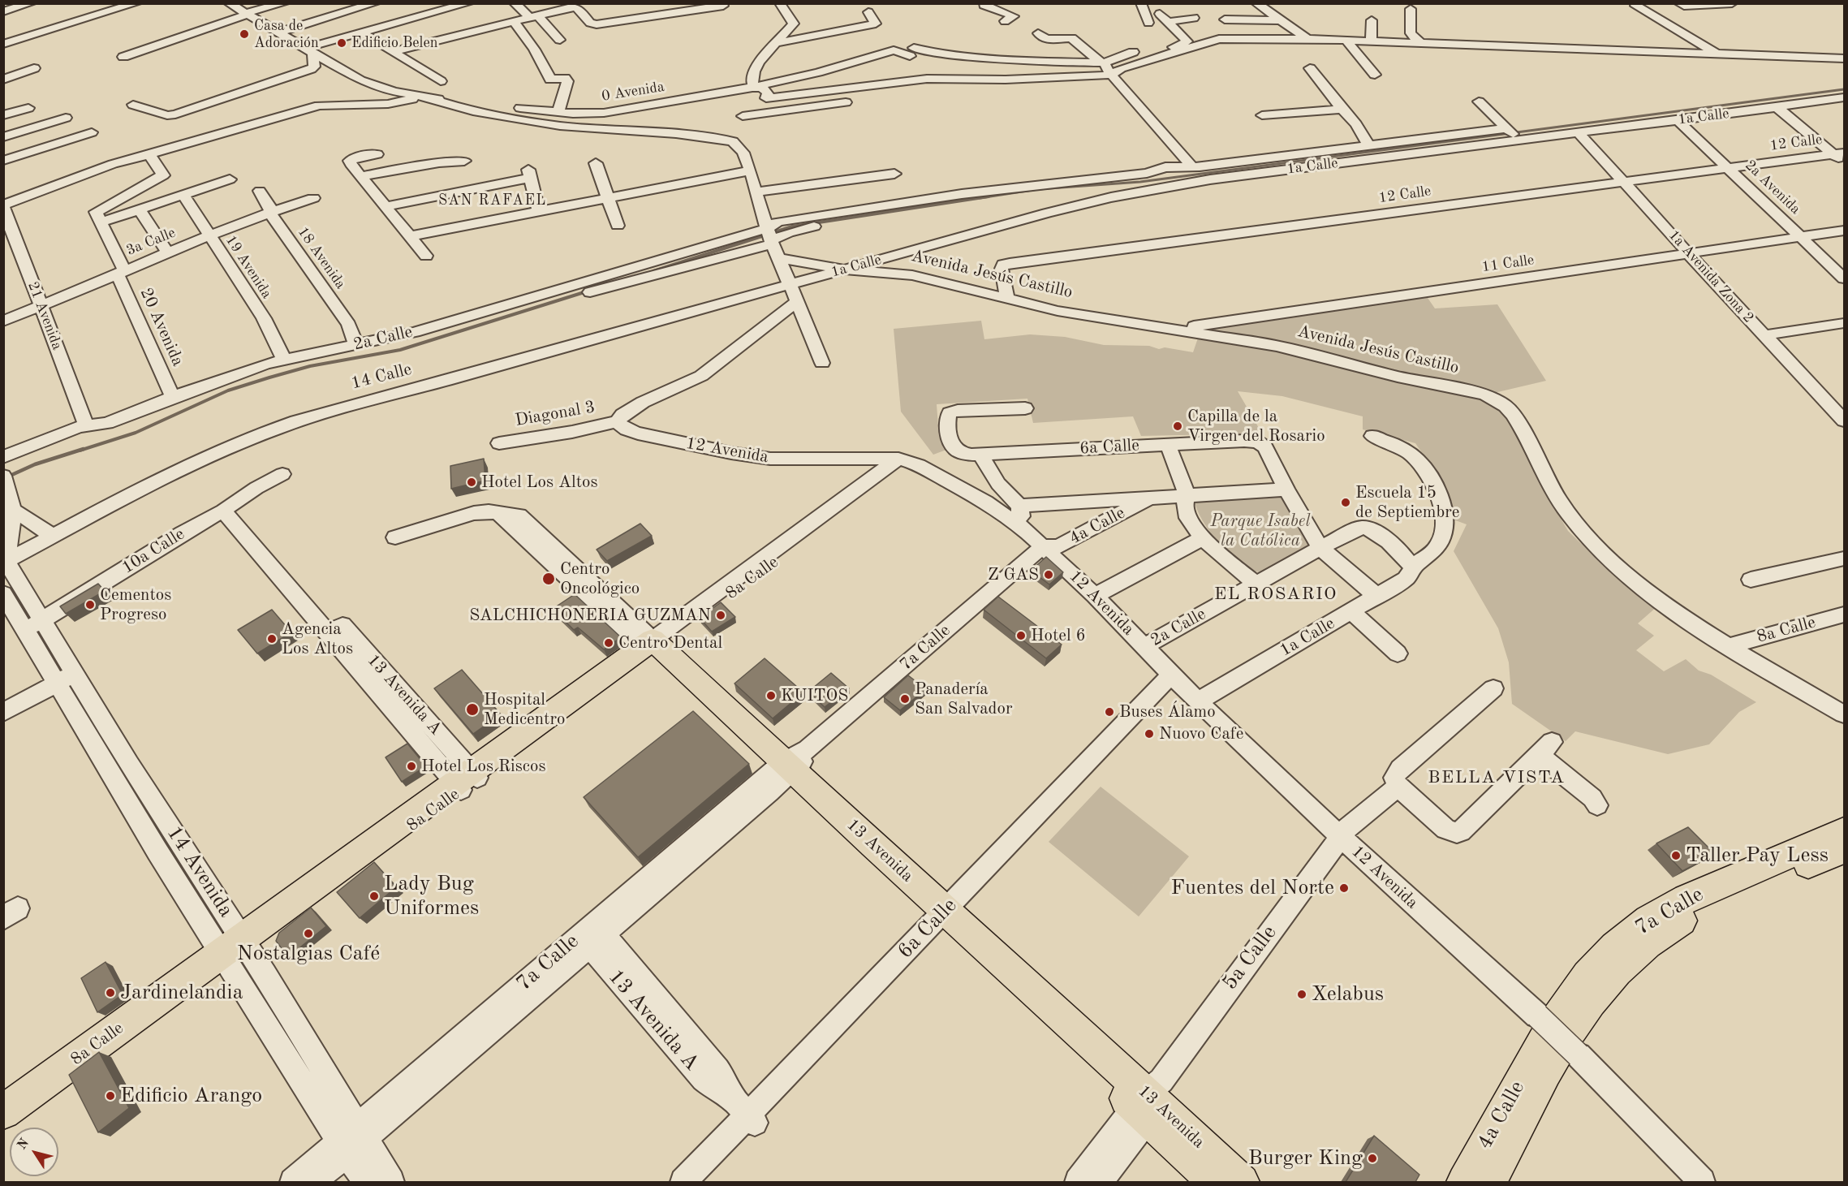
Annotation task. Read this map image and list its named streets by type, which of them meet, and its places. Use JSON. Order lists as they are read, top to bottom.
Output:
{
  "streets": {
    "main road": [
      "4a Calle",
      "8a Calle",
      "7a Calle",
      "13 Avenida"
    ],
    "street": [
      "0 Avenida",
      "1a Calle",
      "12 Calle",
      "2a Avenida",
      "3a Calle",
      "18 Avenida",
      "11 Calle",
      "19 Avenida",
      "Avenida Jesús Castillo",
      "1a Avenida Zona 2",
      "21 Avenida",
      "20 Avenida",
      "2a Calle",
      "14 Calle",
      "Diagonal 3",
      "6a Calle",
      "12 Avenida",
      "10a Calle",
      "13 Avenida A",
      "14 Avenida",
      "5a Calle"
    ]
  },
  "crossings": [
    ["1a Calle", "2a Avenida"],
    ["1a Calle", "Avenida Jesús Castillo"],
    ["1a Calle", "1a Avenida Zona 2"],
    ["1a Calle", "2a Calle"],
    ["1a Calle", "14 Calle"],
    ["1a Calle", "12 Avenida"],
    ["12 Calle", "2a Avenida"],
    ["12 Calle", "Avenida Jesús Castillo"],
    ["12 Calle", "1a Avenida Zona 2"],
    ["2a Avenida", "11 Calle"],
    ["3a Calle", "18 Avenida"],
    ["3a Calle", "19 Avenida"],
    ["3a Calle", "21 Avenida"],
    ["3a Calle", "20 Avenida"],
    ["18 Avenida", "2a Calle"],
    ["11 Calle", "Avenida Jesús Castillo"],
    ["11 Calle", "1a Avenida Zona 2"],
    ["19 Avenida", "2a Calle"],
    ["Avenida Jesús Castillo", "8a Calle"],
    ["21 Avenida", "2a Calle"],
    ["20 Avenida", "2a Calle"],
    ["2a Calle", "12 Avenida"],
    ["14 Calle", "14 Avenida"],
    ["Diagonal 3", "12 Avenida"],
    ["6a Calle", "12 Avenida"],
    ["6a Calle", "13 Avenida A"],
    ["6a Calle", "13 Avenida"],
    ["12 Avenida", "4a Calle"],
    ["12 Avenida", "8a Calle"],
    ["12 Avenida", "7a Calle"],
    ["12 Avenida", "5a Calle"],
    ["4a Calle", "7a Calle"],
    ["10a Calle", "13 Avenida A"],
    ["10a Calle", "14 Avenida"],
    ["8a Calle", "13 Avenida A"],
    ["8a Calle", "13 Avenida"],
    ["8a Calle", "14 Avenida"],
    ["7a Calle", "13 Avenida A"],
    ["7a Calle", "13 Avenida"],
    ["7a Calle", "14 Avenida"],
    ["13 Avenida", "5a Calle"]
  ],
  "districts": ["SAN RAFAEL", "EL ROSARIO", "BELLA VISTA"],
  "parks": ["Parque Isabel la Católica"],
  "places": [
    "Casa de Adoración",
    "Edificio Belen",
    "Capilla de la Virgen del Rosario",
    "Hotel Los Altos",
    "Escuela 15 de Septiembre",
    "Z GAS",
    "Centro Oncológico",
    "Cementos Progreso",
    "SALCHICHONERIA GUZMAN",
    "Hotel 6",
    "Agencia Los Altos",
    "Centro Dental",
    "KUITOS",
    "Panadería San Salvador",
    "Hospital Medicentro",
    "Buses Álamo",
    "Nuovo Cafe",
    "Hotel Los Riscos",
    "Taller Pay Less",
    "Fuentes del Norte",
    "Lady Bug Uniformes",
    "Nostalgias Café",
    "Jardinelandia",
    "Xelabus",
    "Edificio Arango",
    "Burger King"
  ],
  "north": "top left"
}
